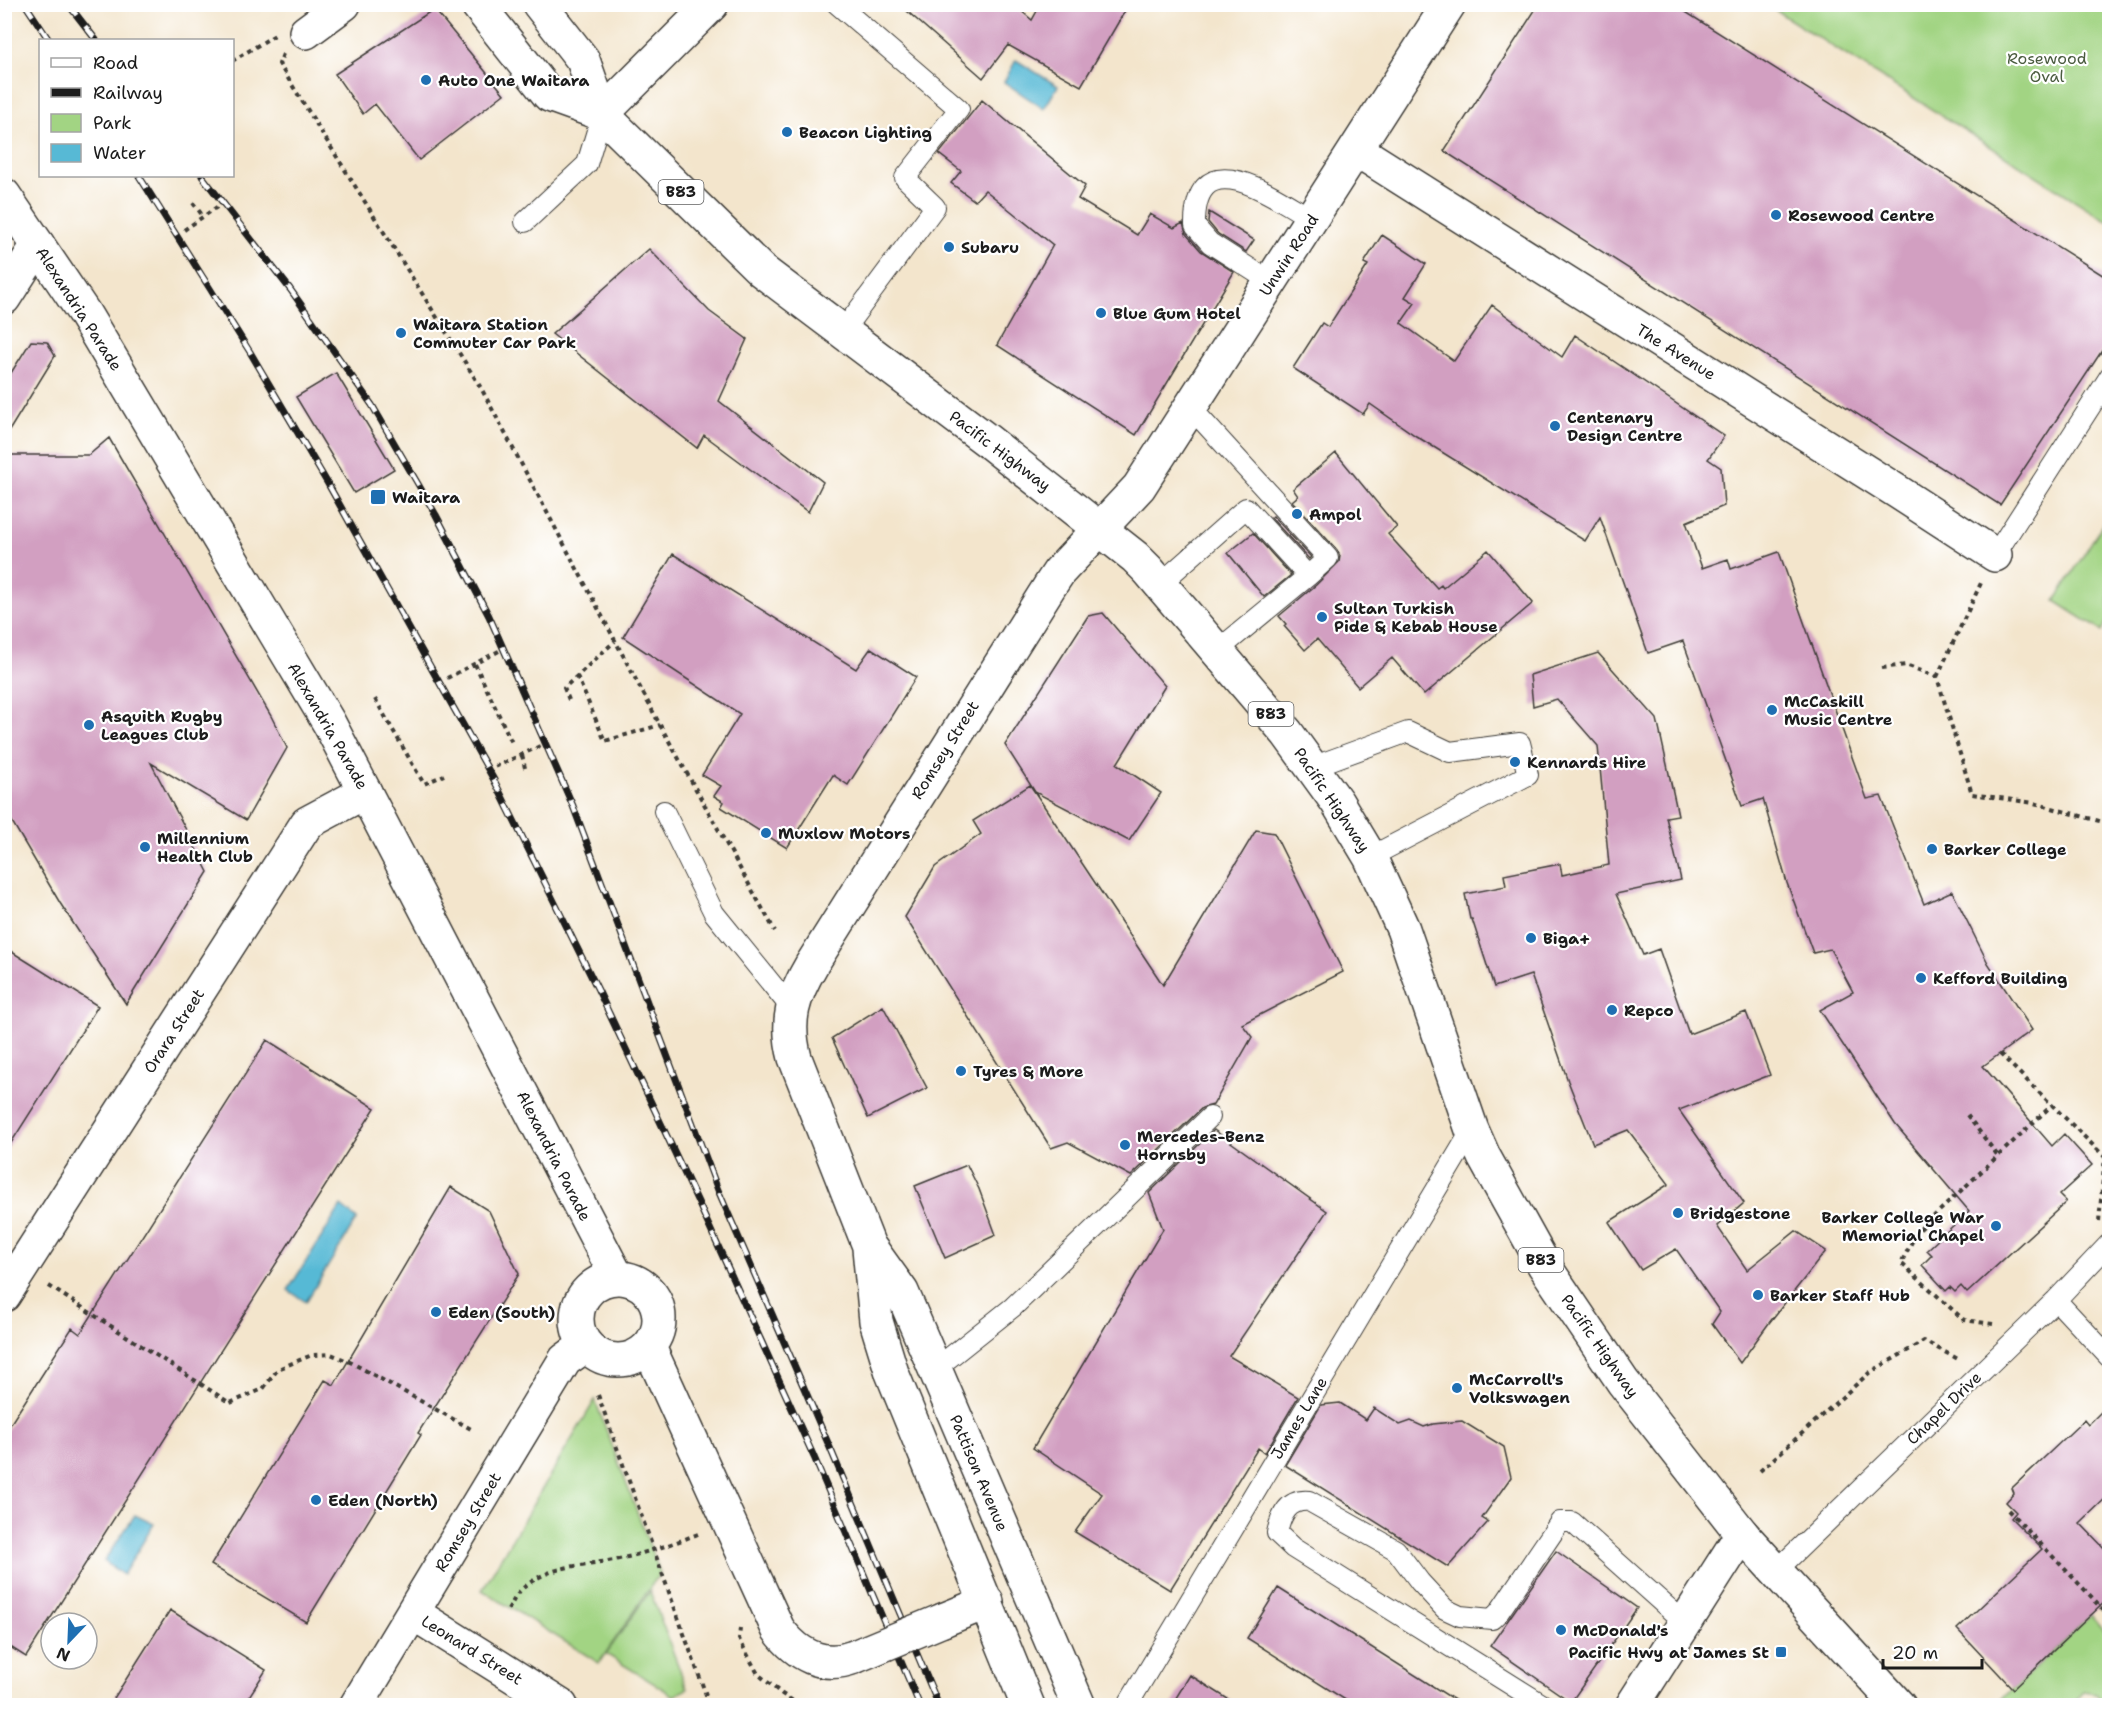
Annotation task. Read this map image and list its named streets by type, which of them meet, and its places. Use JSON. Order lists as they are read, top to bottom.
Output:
{
  "streets": {
    "street": [
      "B83",
      "Unwin Road",
      "Alexandria Parade",
      "The Avenue",
      "Pacific Highway",
      "Romsey Street",
      "Orara Street",
      "Pattison Avenue",
      "Leonard Street"
    ],
    "lane": ["Chapel Drive", "James Lane"]
  },
  "crossings": [
    ["Unwin Road", "The Avenue"],
    ["Unwin Road", "Pacific Highway"],
    ["Unwin Road", "Romsey Street"],
    ["Alexandria Parade", "Romsey Street"],
    ["Alexandria Parade", "Orara Street"],
    ["Pacific Highway", "Romsey Street"],
    ["Pacific Highway", "Chapel Drive"],
    ["Pacific Highway", "James Lane"],
    ["Romsey Street", "Pattison Avenue"],
    ["Romsey Street", "Leonard Street"]
  ],
  "parks": ["Rosewood Oval"],
  "places": {
    "other": [
      "Auto One Waitara",
      "Beacon Lighting",
      "Rosewood Centre",
      "Subaru",
      "Blue Gum Hotel",
      "Waitara Station Commuter Car Park",
      "Centenary Design Centre",
      "Ampol",
      "Sultan Turkish Pide & Kebab House",
      "McCaskill Music Centre",
      "Asquith Rugby Leagues Club",
      "Kennards Hire",
      "Muxlow Motors",
      "Millennium Health Club",
      "Barker College",
      "Biga+",
      "Kefford Building",
      "Repco",
      "Tyres & More",
      "Mercedes-Benz Hornsby",
      "Bridgestone",
      "Barker College War Memorial Chapel",
      "Barker Staff Hub",
      "Eden (South)",
      "McCarroll's Volkswagen",
      "Eden (North)",
      "McDonald's"
    ],
    "transit": ["Waitara", "Pacific Hwy at James St"]
  },
  "legend": [
    "Road",
    "Railway",
    "Park",
    "Water"
  ],
  "scale_bar": "20 m",
  "north": "bottom left"
}
